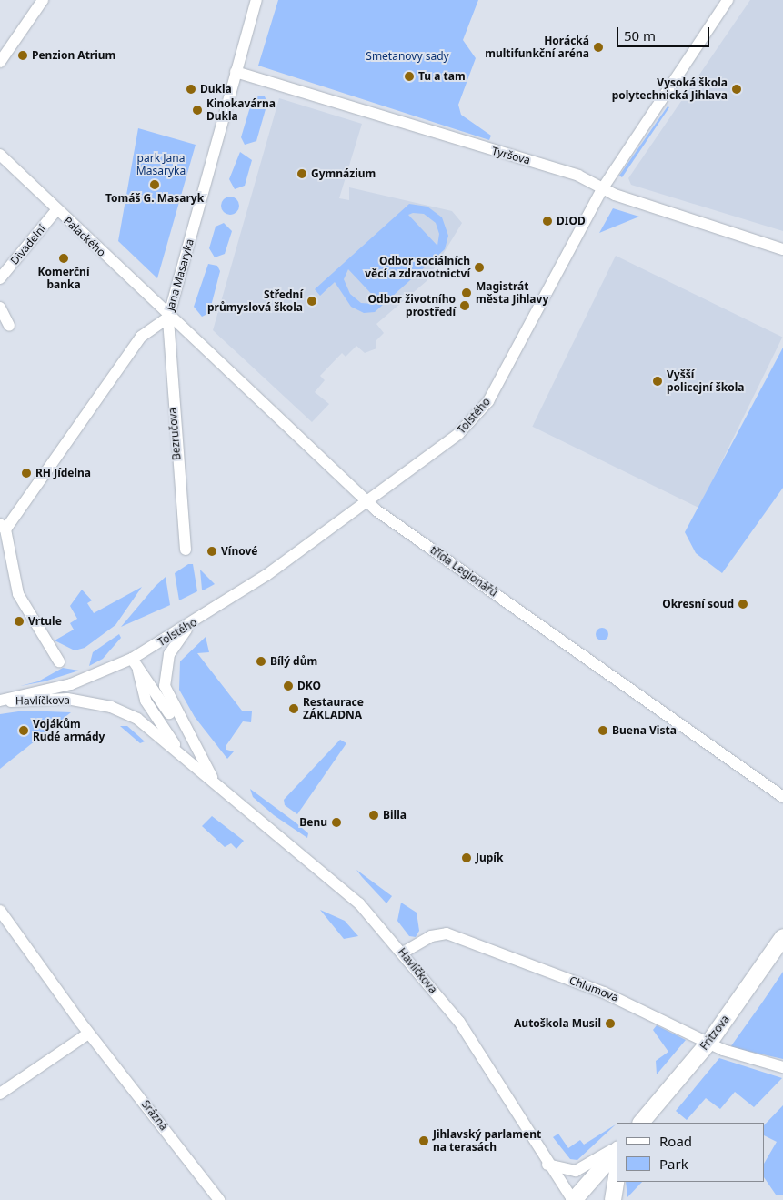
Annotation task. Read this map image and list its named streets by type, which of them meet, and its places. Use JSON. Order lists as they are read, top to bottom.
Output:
{
  "streets": {
    "street": [
      "Tyršova",
      "Palackého",
      "Divadelní",
      "Jana Masaryka",
      "Tolstého",
      "Bezručova",
      "třída Legionářů",
      "Havlíčkova",
      "Chlumova",
      "Fritzova",
      "Srázná"
    ]
  },
  "crossings": [
    ["Tyršova", "Jana Masaryka"],
    ["Tyršova", "Tolstého"],
    ["Palackého", "Divadelní"],
    ["Palackého", "Jana Masaryka"],
    ["Palackého", "Bezručova"],
    ["Palackého", "třída Legionářů"],
    ["Jana Masaryka", "Bezručova"],
    ["Jana Masaryka", "třída Legionářů"],
    ["Tolstého", "třída Legionářů"],
    ["Tolstého", "Havlíčkova"],
    ["Bezručova", "třída Legionářů"],
    ["Havlíčkova", "Chlumova"],
    ["Chlumova", "Fritzova"]
  ],
  "parks": ["Smetanovy sady", "park Jana Masaryka"],
  "places": [
    "Horácká multifunkční aréna",
    "Penzion Atrium",
    "Tu a tam",
    "Dukla",
    "Vysoká škola polytechnická Jihlava",
    "Kinokavárna Dukla",
    "Gymnázium",
    "Tomáš G. Masaryk",
    "DIOD",
    "Komerční banka",
    "Odbor sociálních věcí a zdravotnictví",
    "Magistrát města Jihlavy",
    "Střední průmyslová škola",
    "Odbor životního prostředí",
    "Vyšší policejní škola",
    "RH Jídelna",
    "Vínové",
    "Okresní soud",
    "Vrtule",
    "Bílý dům",
    "DKO",
    "Restaurace ZÁKLADNA",
    "Vojákům Rudé armády",
    "Buena Vista",
    "Billa",
    "Benu",
    "Jupík",
    "Autoškola Musil",
    "Jihlavský parlament na terasách"
  ],
  "legend": ["Road", "Park"],
  "scale_bar": "50 m"
}
